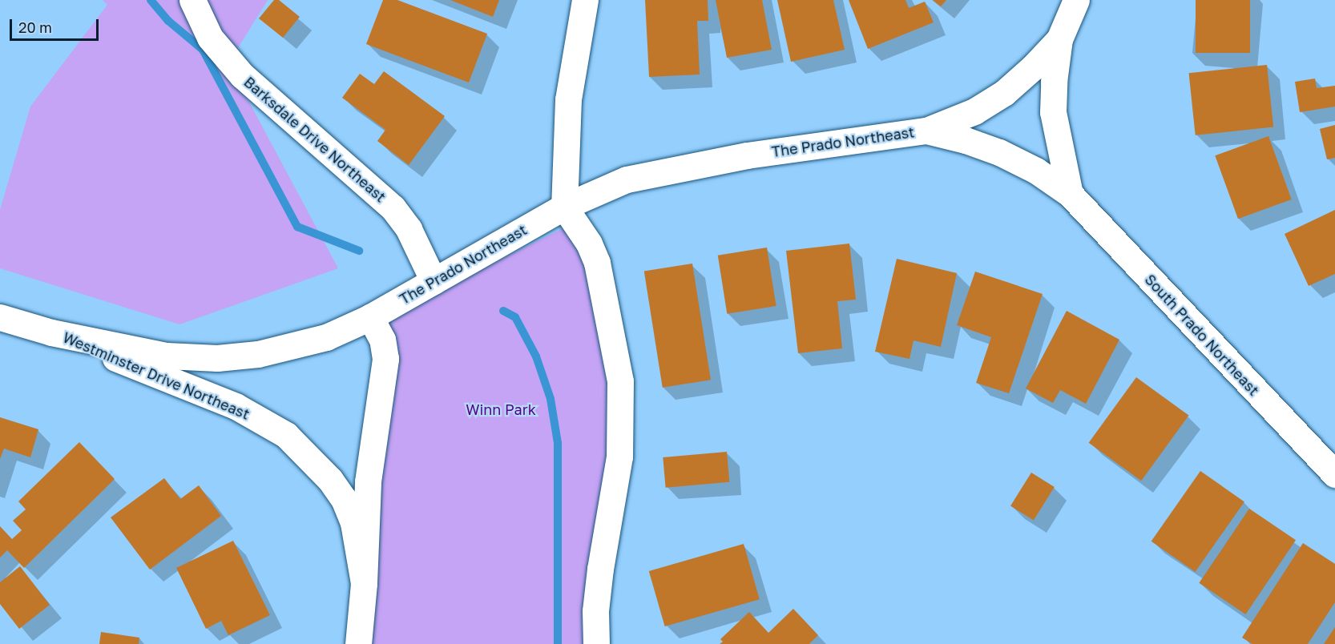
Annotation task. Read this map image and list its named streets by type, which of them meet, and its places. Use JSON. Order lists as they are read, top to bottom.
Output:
{
  "streets": {
    "street": [
      "Barksdale Drive Northeast",
      "The Prado Northeast",
      "South Prado Northeast",
      "Westminster Drive Northeast"
    ]
  },
  "crossings": [
    ["Barksdale Drive Northeast", "The Prado Northeast"],
    ["The Prado Northeast", "South Prado Northeast"],
    ["The Prado Northeast", "Westminster Drive Northeast"]
  ],
  "parks": ["Winn Park"],
  "scale_bar": "20 m"
}
